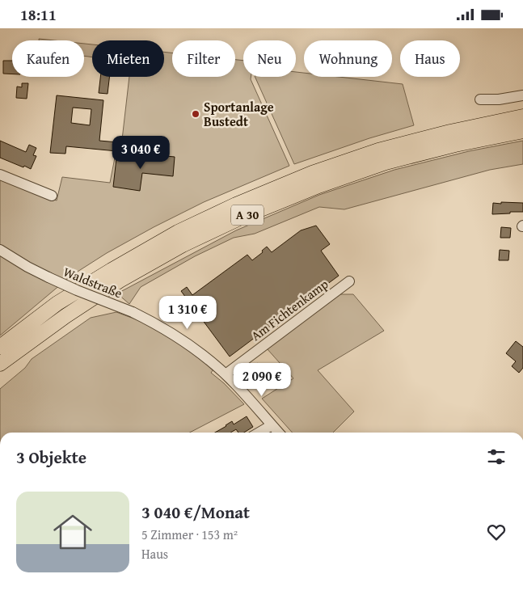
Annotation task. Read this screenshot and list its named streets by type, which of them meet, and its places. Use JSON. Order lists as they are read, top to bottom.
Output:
{
  "streets": {
    "highway": ["A 30"],
    "street": ["Waldstraße", "Am Fichtenkamp"]
  },
  "crossings": [
    ["Waldstraße", "Am Fichtenkamp"]
  ],
  "places": ["Sportanlage Bustedt"],
  "page": {
    "status": "18:11",
    "chip": [
      "Kaufen",
      "Mieten",
      "Filter",
      "Neu",
      "Wohnung",
      "Haus"
    ],
    "price": ["3 040 €", "1 310 €", "2 090 €"],
    "heading": "3 Objekte",
    "list": [
      {
        "name": "3 040 €/Monat",
        "note": "5 Zimmer · 153 m² · Haus"
      }
    ]
  }
}
